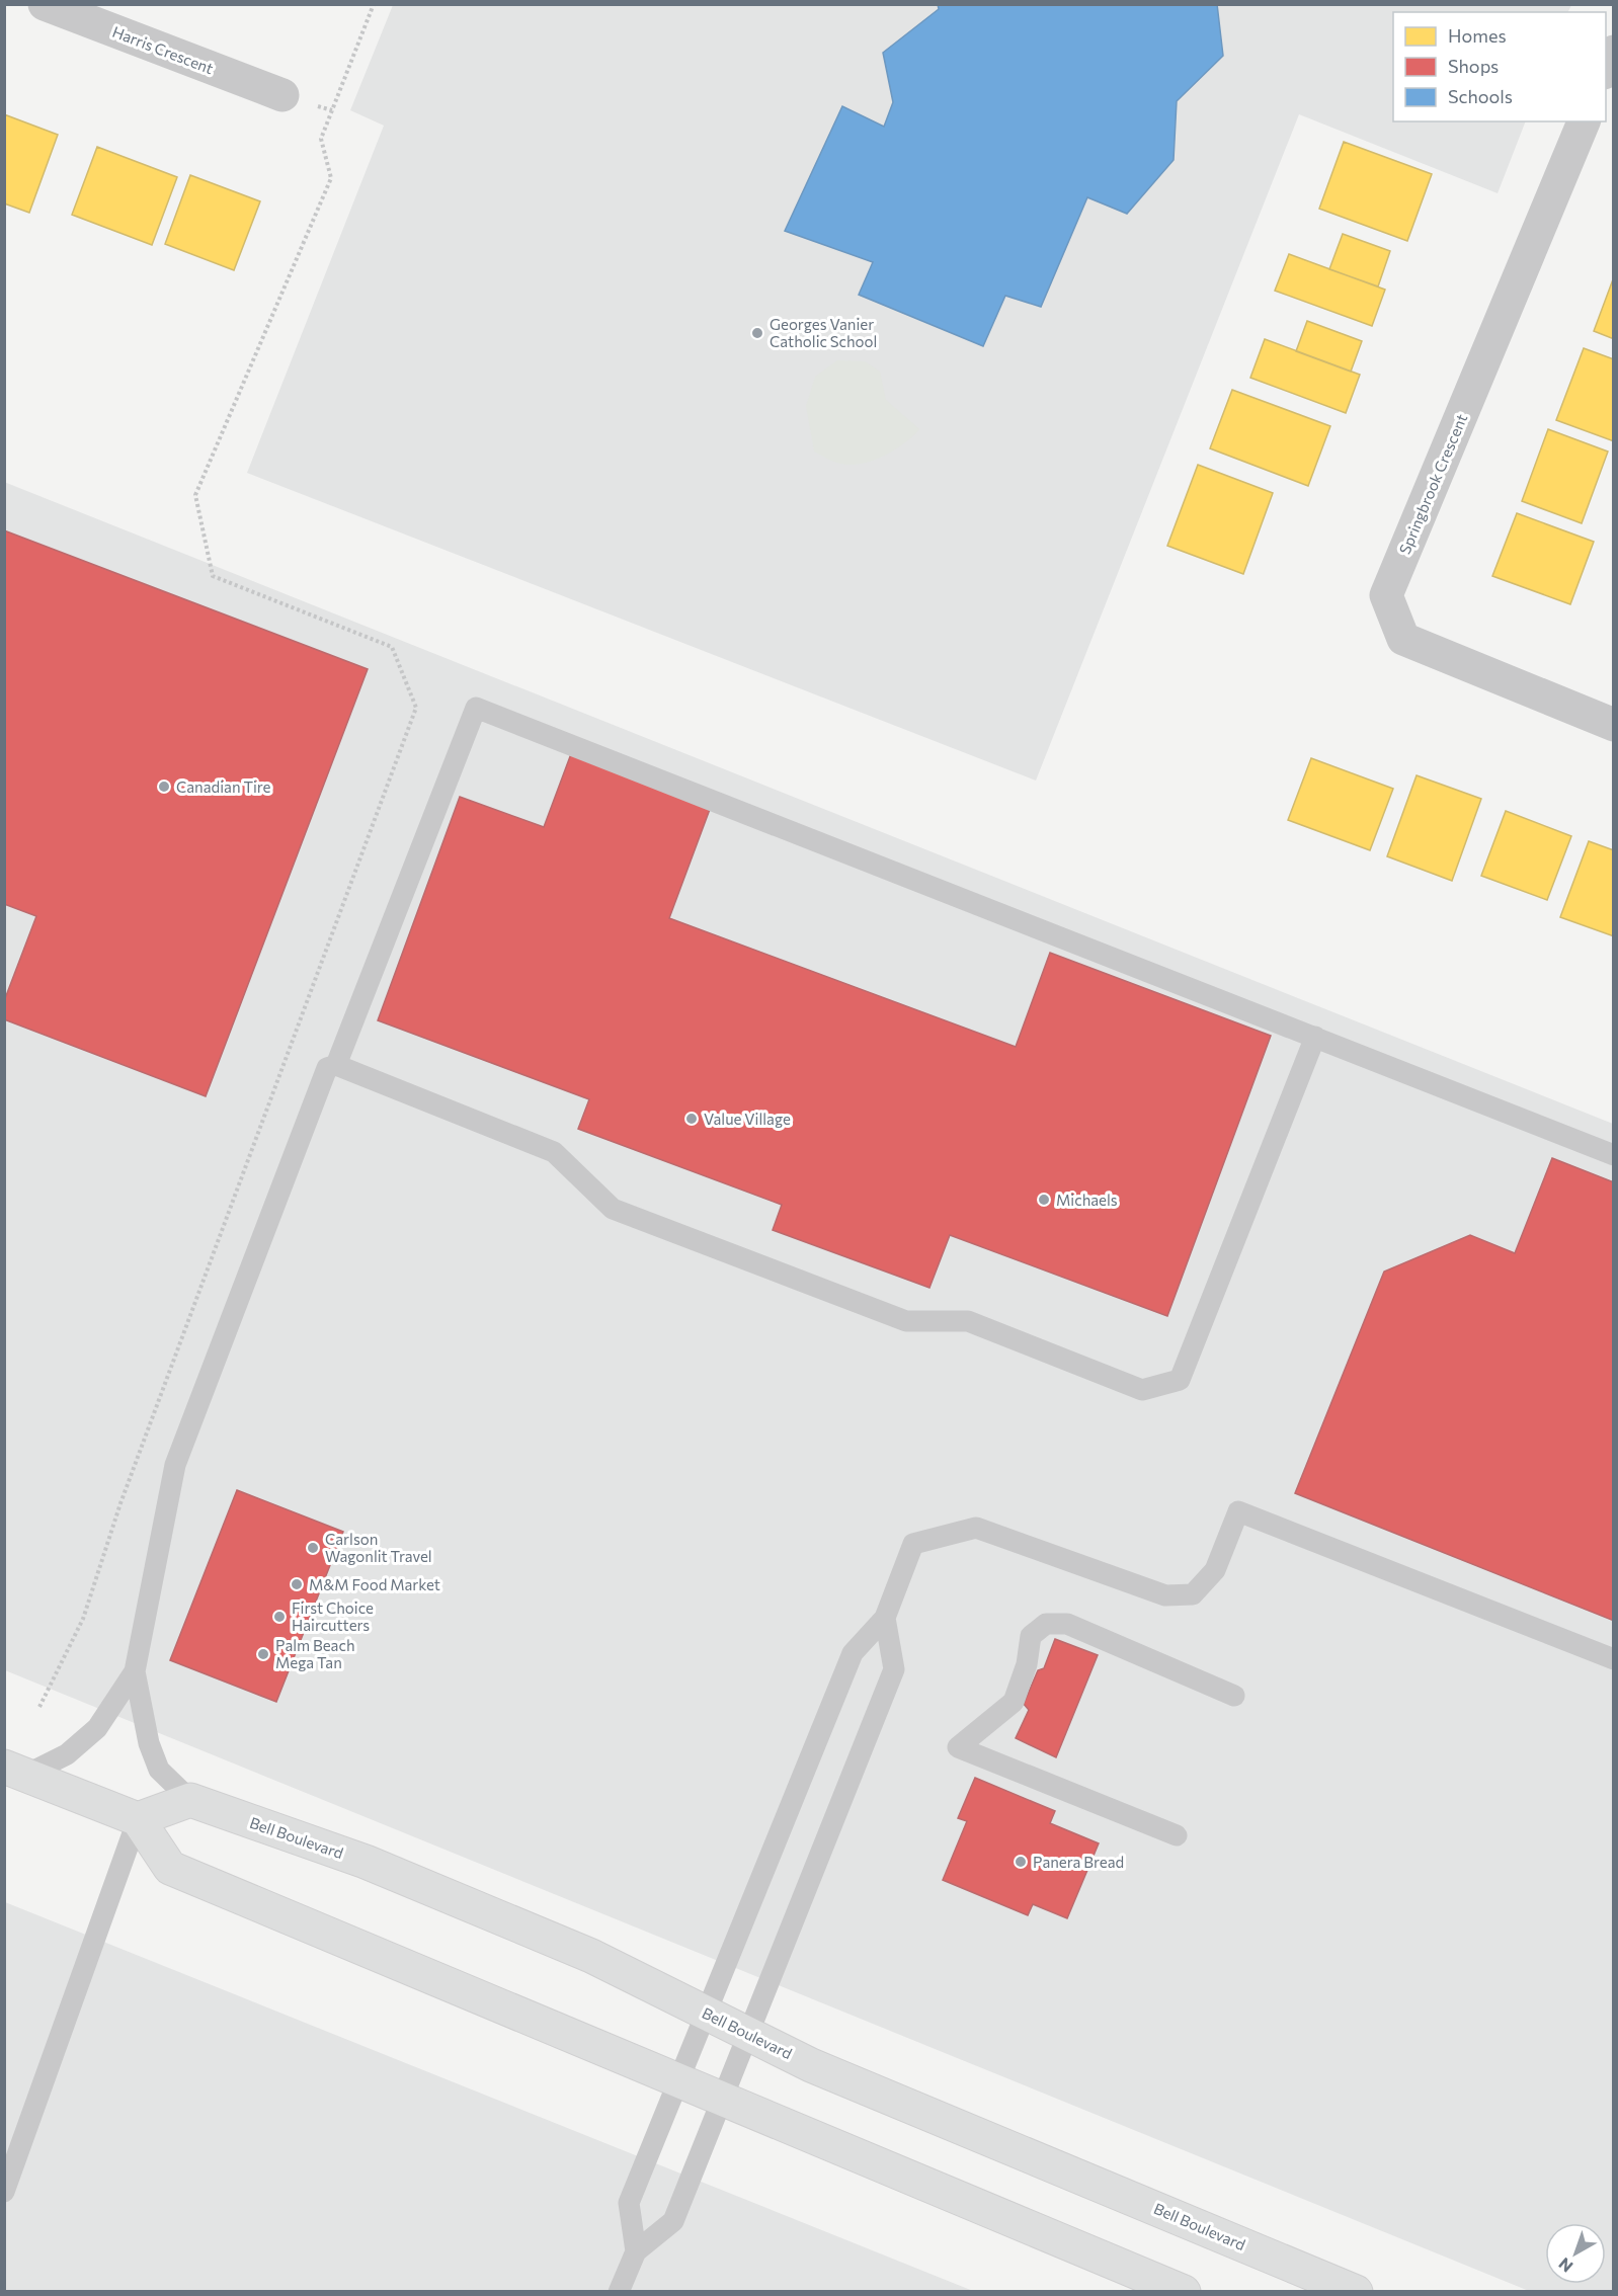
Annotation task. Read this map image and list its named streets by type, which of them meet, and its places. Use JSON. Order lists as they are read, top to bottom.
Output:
{
  "streets": {
    "main road": ["Bell Boulevard"],
    "street": ["Harris Crescent", "Springbrook Crescent"]
  },
  "places": [
    "Georges Vanier Catholic School",
    "Canadian Tire",
    "Value Village",
    "Michaels",
    "Carlson Wagonlit Travel",
    "M&M Food Market",
    "First Choice Haircutters",
    "Palm Beach Mega Tan",
    "Panera Bread"
  ],
  "legend": ["Homes", "Shops", "Schools"],
  "north": "bottom left"
}
